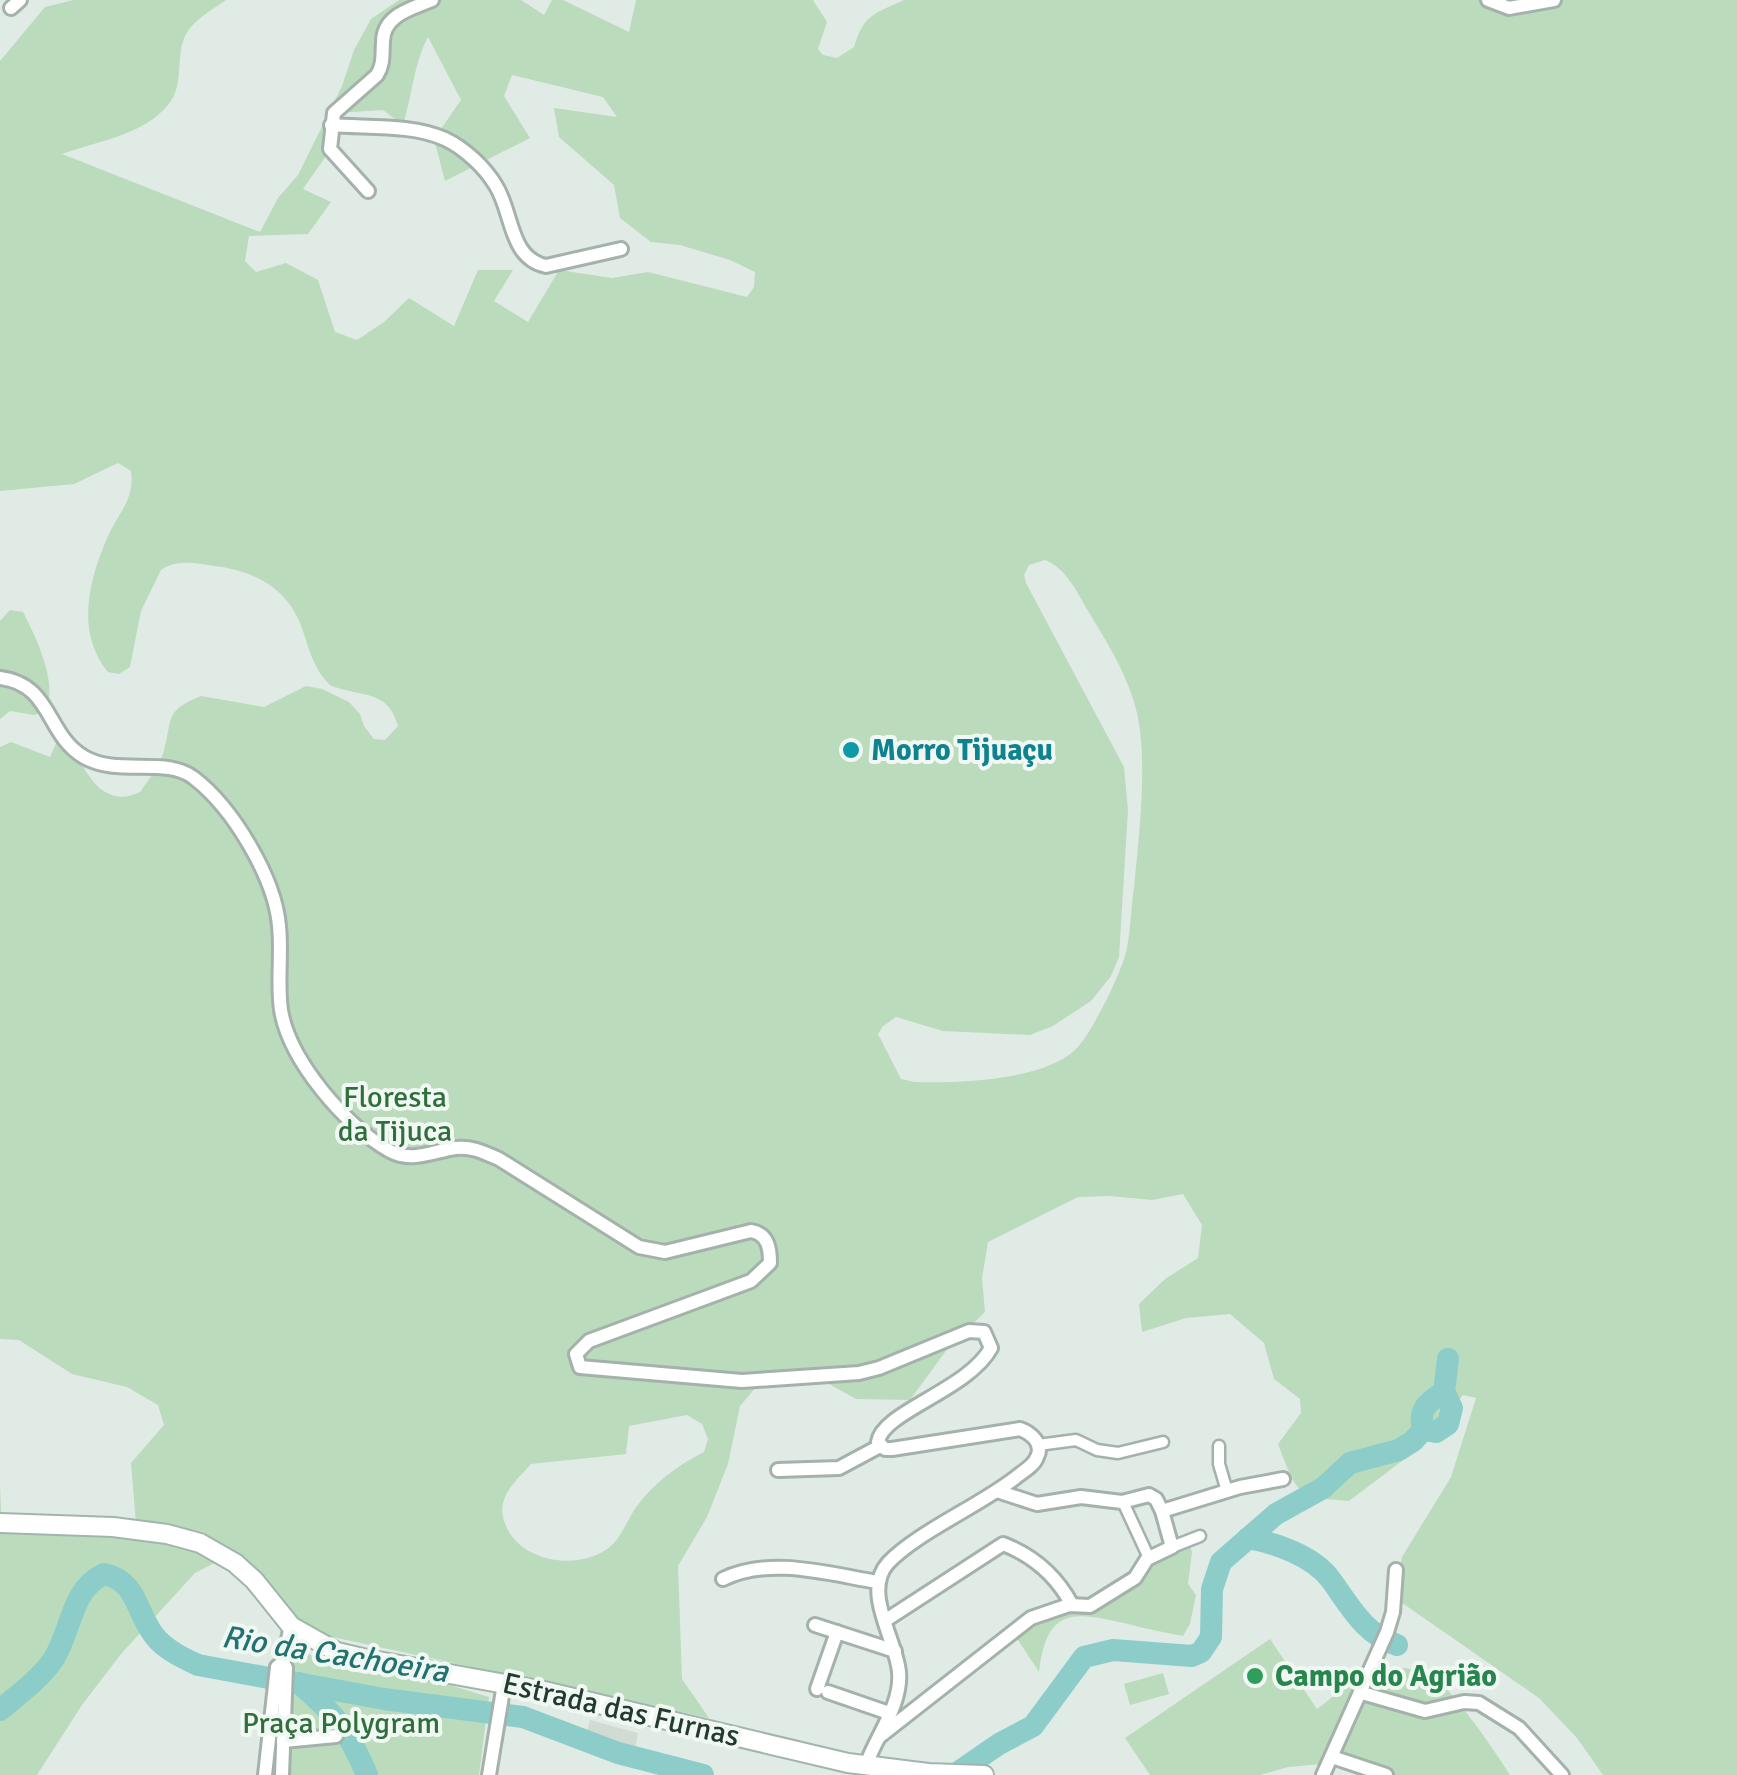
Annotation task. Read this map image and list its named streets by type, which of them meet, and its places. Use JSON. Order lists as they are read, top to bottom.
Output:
{
  "streets": {
    "main road": ["Estrada das Furnas"]
  },
  "water": ["Rio da Cachoeira"],
  "parks": ["Floresta da Tijuca", "Praça Polygram"],
  "places": ["Morro Tijuaçu", "Campo do Agrião"]
}
